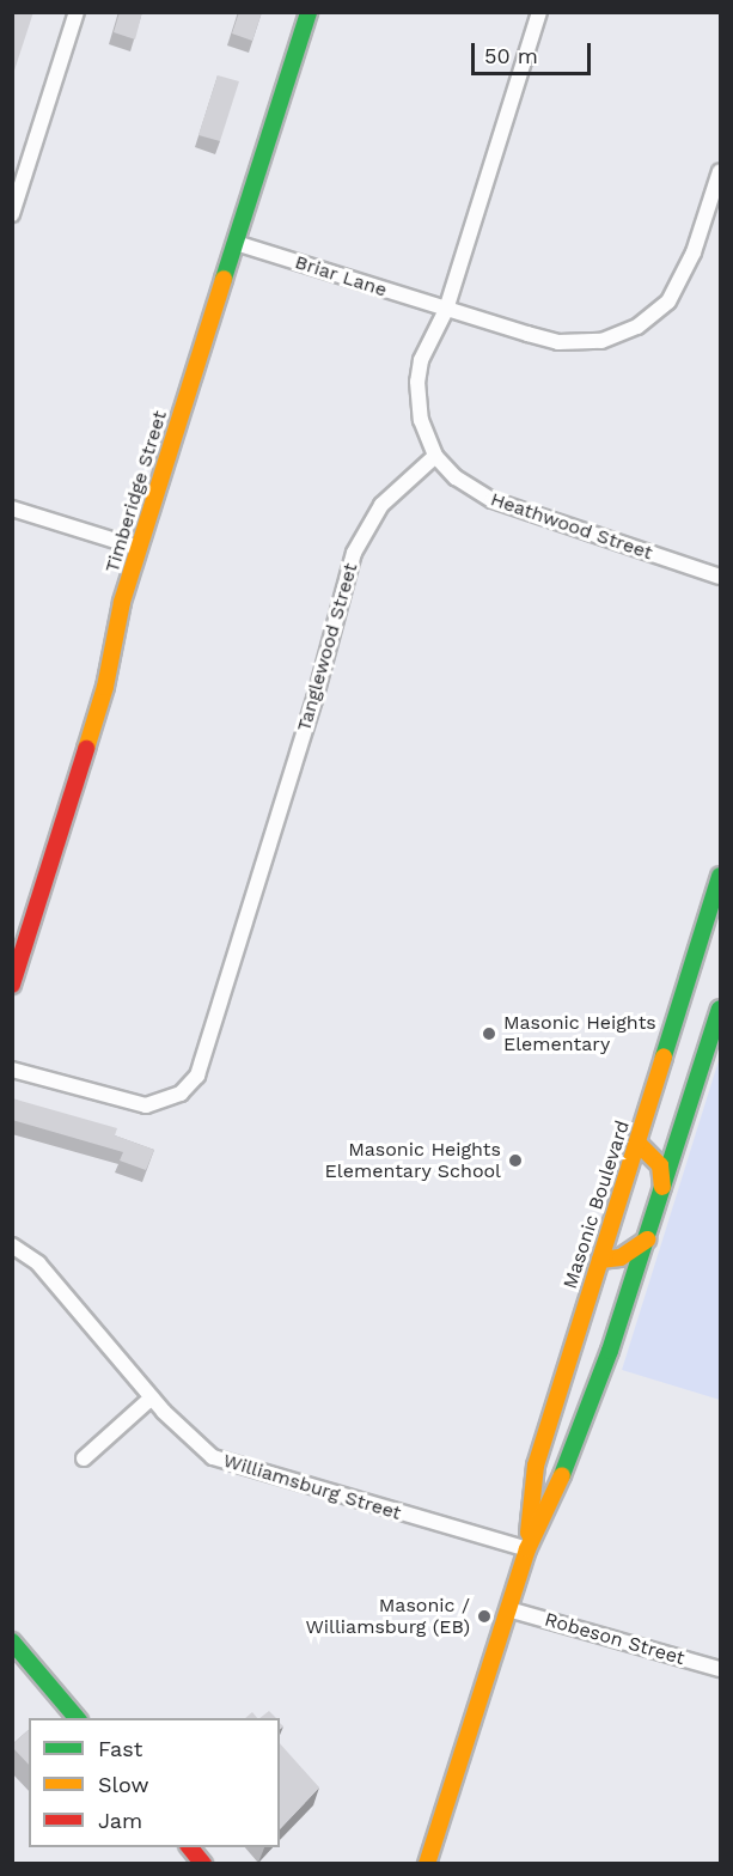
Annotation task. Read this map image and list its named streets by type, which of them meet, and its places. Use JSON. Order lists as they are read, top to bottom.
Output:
{
  "streets": {
    "main road": ["Timberidge Street", "Masonic Boulevard"],
    "street": [
      "Briar Lane",
      "Heathwood Street",
      "Tanglewood Street",
      "Williamsburg Street",
      "Robeson Street"
    ]
  },
  "crossings": [
    ["Briar Lane", "Timberidge Street"],
    ["Heathwood Street", "Tanglewood Street"],
    ["Masonic Boulevard", "Williamsburg Street"],
    ["Masonic Boulevard", "Robeson Street"]
  ],
  "places": ["Masonic Heights Elementary", "Masonic Heights Elementary School", "Masonic / Williamsburg (EB)"],
  "legend": ["Fast", "Slow", "Jam"],
  "scale_bar": "50 m"
}
